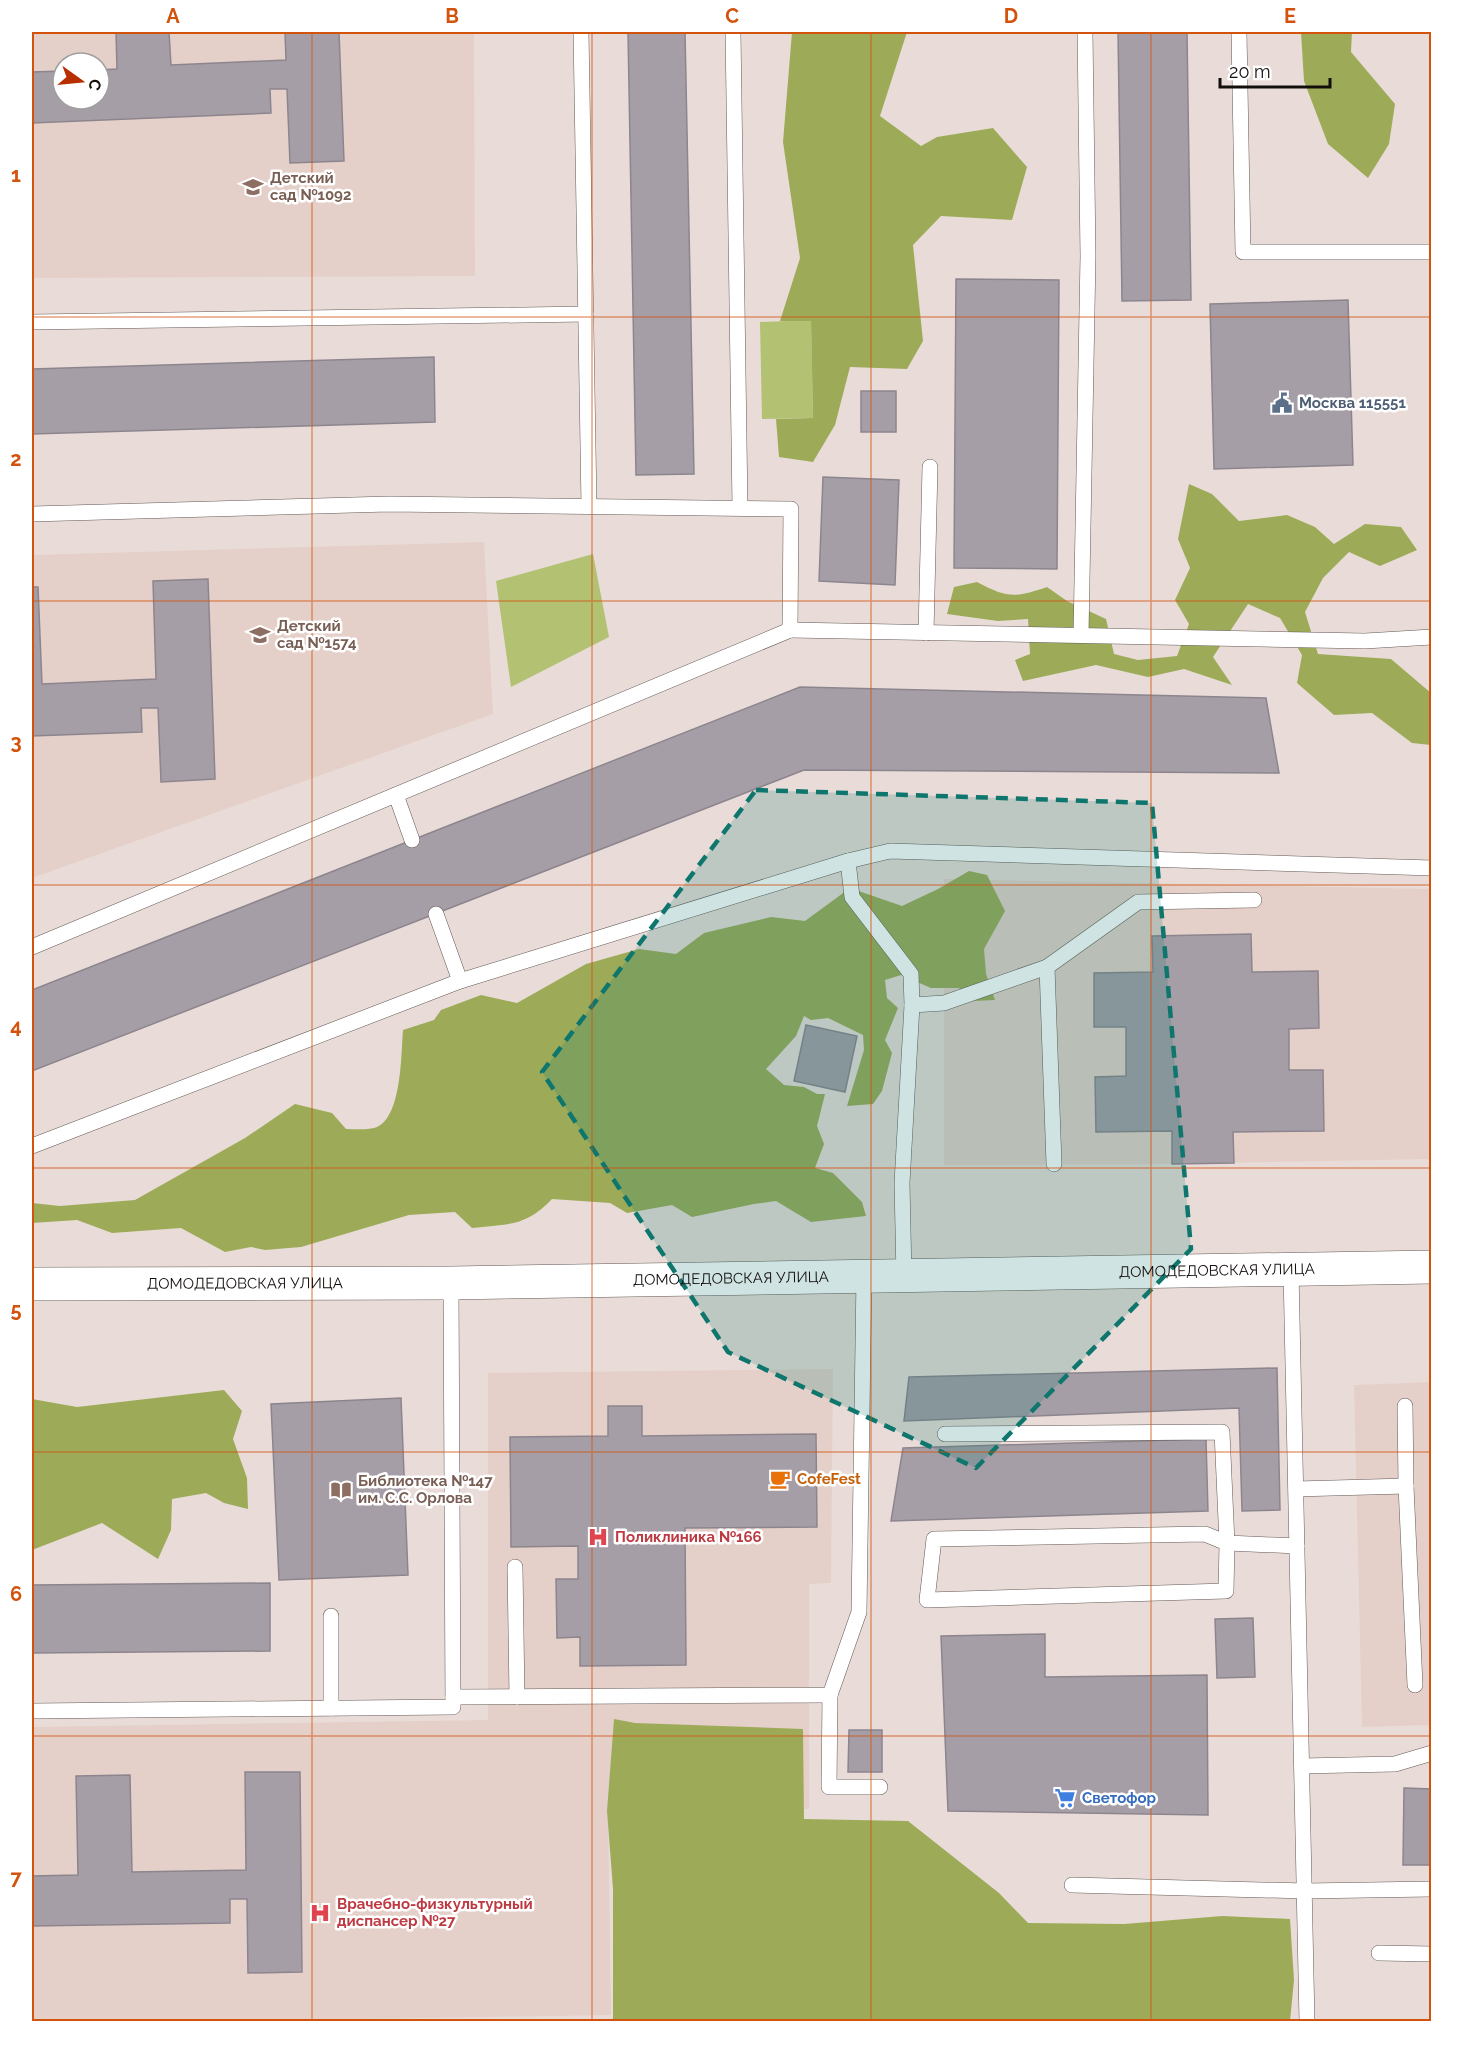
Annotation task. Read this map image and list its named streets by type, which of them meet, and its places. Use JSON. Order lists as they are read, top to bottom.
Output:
{
  "streets": {
    "street": ["ДОМОДЕДОВСКАЯ УЛИЦА"]
  },
  "places": {
    "school or university": ["Детский сад №1092", "Детский сад №1574"],
    "public building": ["Москва 115551"],
    "cafe": ["CofeFest"],
    "library": ["Библиотека №147 им. С.С. Орлова"],
    "hospital": ["Поликлиника №166", "Врачебно-физкультурный диспансер №27"],
    "supermarket": ["Светофор"]
  },
  "scale_bar": "20 m",
  "north": "right",
  "grid": {
    "columns": [
      "A",
      "B",
      "C",
      "D",
      "E"
    ],
    "rows": [
      "1",
      "2",
      "3",
      "4",
      "5",
      "6",
      "7"
    ]
  }
}
